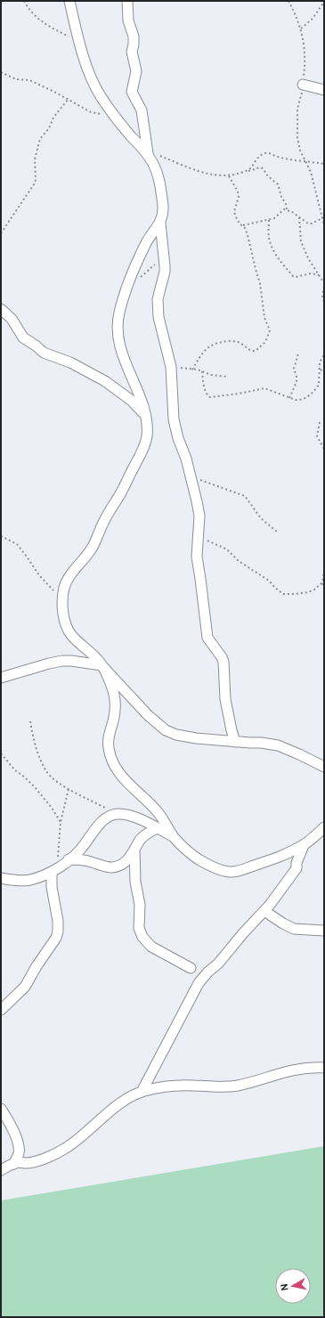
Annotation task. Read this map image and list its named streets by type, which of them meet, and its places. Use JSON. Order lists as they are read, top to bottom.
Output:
{
  "north": "left"
}
